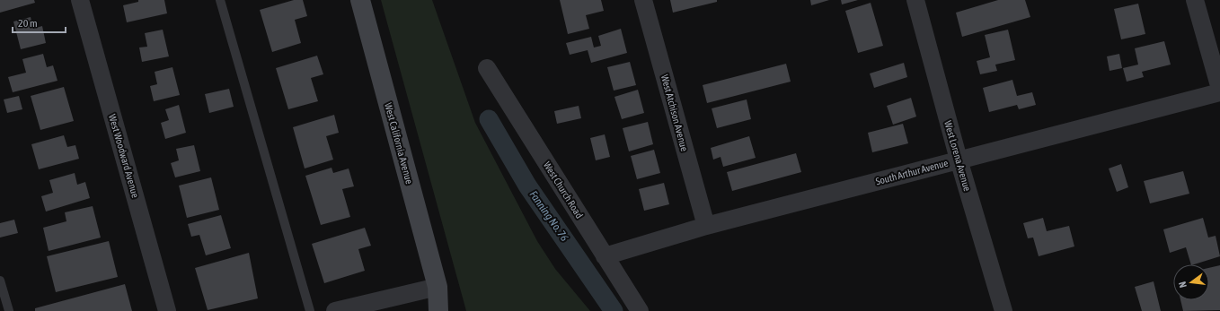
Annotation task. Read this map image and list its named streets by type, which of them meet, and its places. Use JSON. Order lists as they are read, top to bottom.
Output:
{
  "streets": {
    "main road": ["West California Avenue"],
    "street": [
      "West Atchison Avenue",
      "West Woodward Avenue",
      "West Lorena Avenue",
      "South Arthur Avenue",
      "West Church Road"
    ]
  },
  "crossings": [
    ["West Atchison Avenue", "South Arthur Avenue"],
    ["West Lorena Avenue", "South Arthur Avenue"],
    ["South Arthur Avenue", "West Church Road"]
  ],
  "water": ["Fanning No. 76"],
  "scale_bar": "20 m",
  "north": "left"
}
